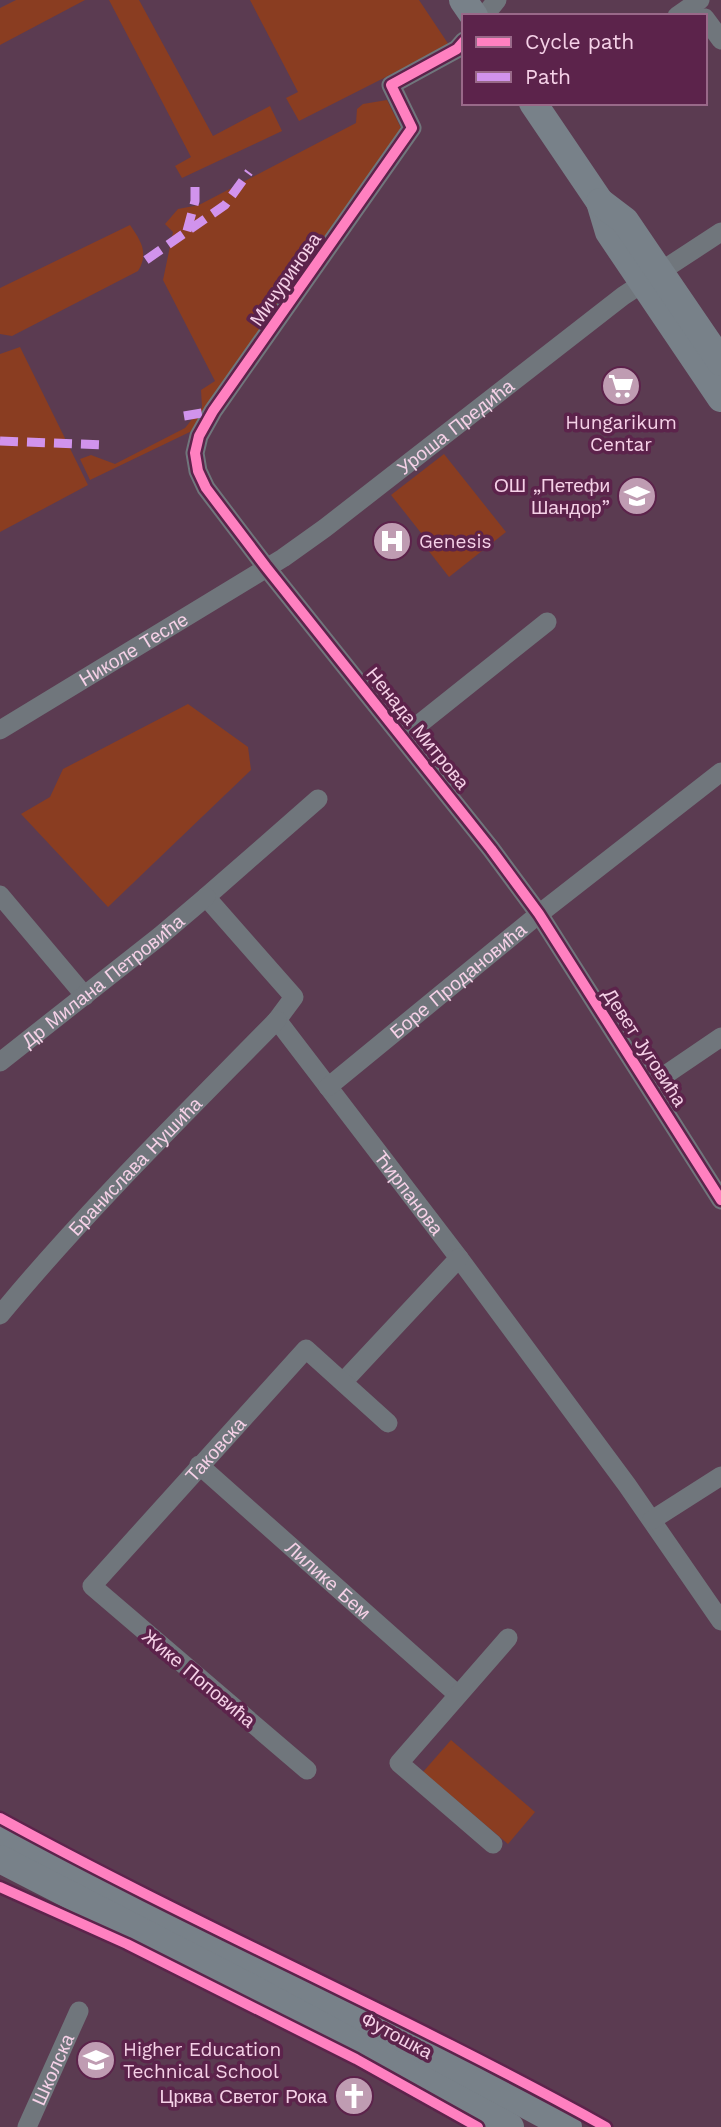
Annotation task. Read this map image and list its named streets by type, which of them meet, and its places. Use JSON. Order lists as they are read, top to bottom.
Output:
{
  "streets": {
    "main road": ["Футошка"],
    "street": [
      "Мичуринова",
      "Уроша Предића",
      "Николе Тесле",
      "Ненада Митрова",
      "Др Милана Петровића",
      "Боре Продановића",
      "Девет Југовића",
      "Бранислава Нушића",
      "Ћирпанова",
      "Таковска",
      "Лилике Бем",
      "Жике Поповића",
      "Школска"
    ]
  },
  "crossings": [
    ["Мичуринова", "Уроша Предића"],
    ["Мичуринова", "Николе Тесле"],
    ["Мичуринова", "Ненада Митрова"],
    ["Уроша Предића", "Николе Тесле"],
    ["Уроша Предића", "Ненада Митрова"],
    ["Николе Тесле", "Ненада Митрова"],
    ["Ненада Митрова", "Боре Продановића"],
    ["Ненада Митрова", "Девет Југовића"],
    ["Боре Продановића", "Девет Југовића"],
    ["Боре Продановића", "Ћирпанова"],
    ["Бранислава Нушића", "Ћирпанова"],
    ["Таковска", "Лилике Бем"],
    ["Таковска", "Жике Поповића"]
  ],
  "places": {
    "supermarket": ["Hungarikum Centar"],
    "school or university": ["ОШ „Петефи Шандор”", "Higher Education Technical School"],
    "hospital": ["Genesis"],
    "church": ["Црква Светог Рока"]
  },
  "legend": ["Cycle path", "Path"]
}
